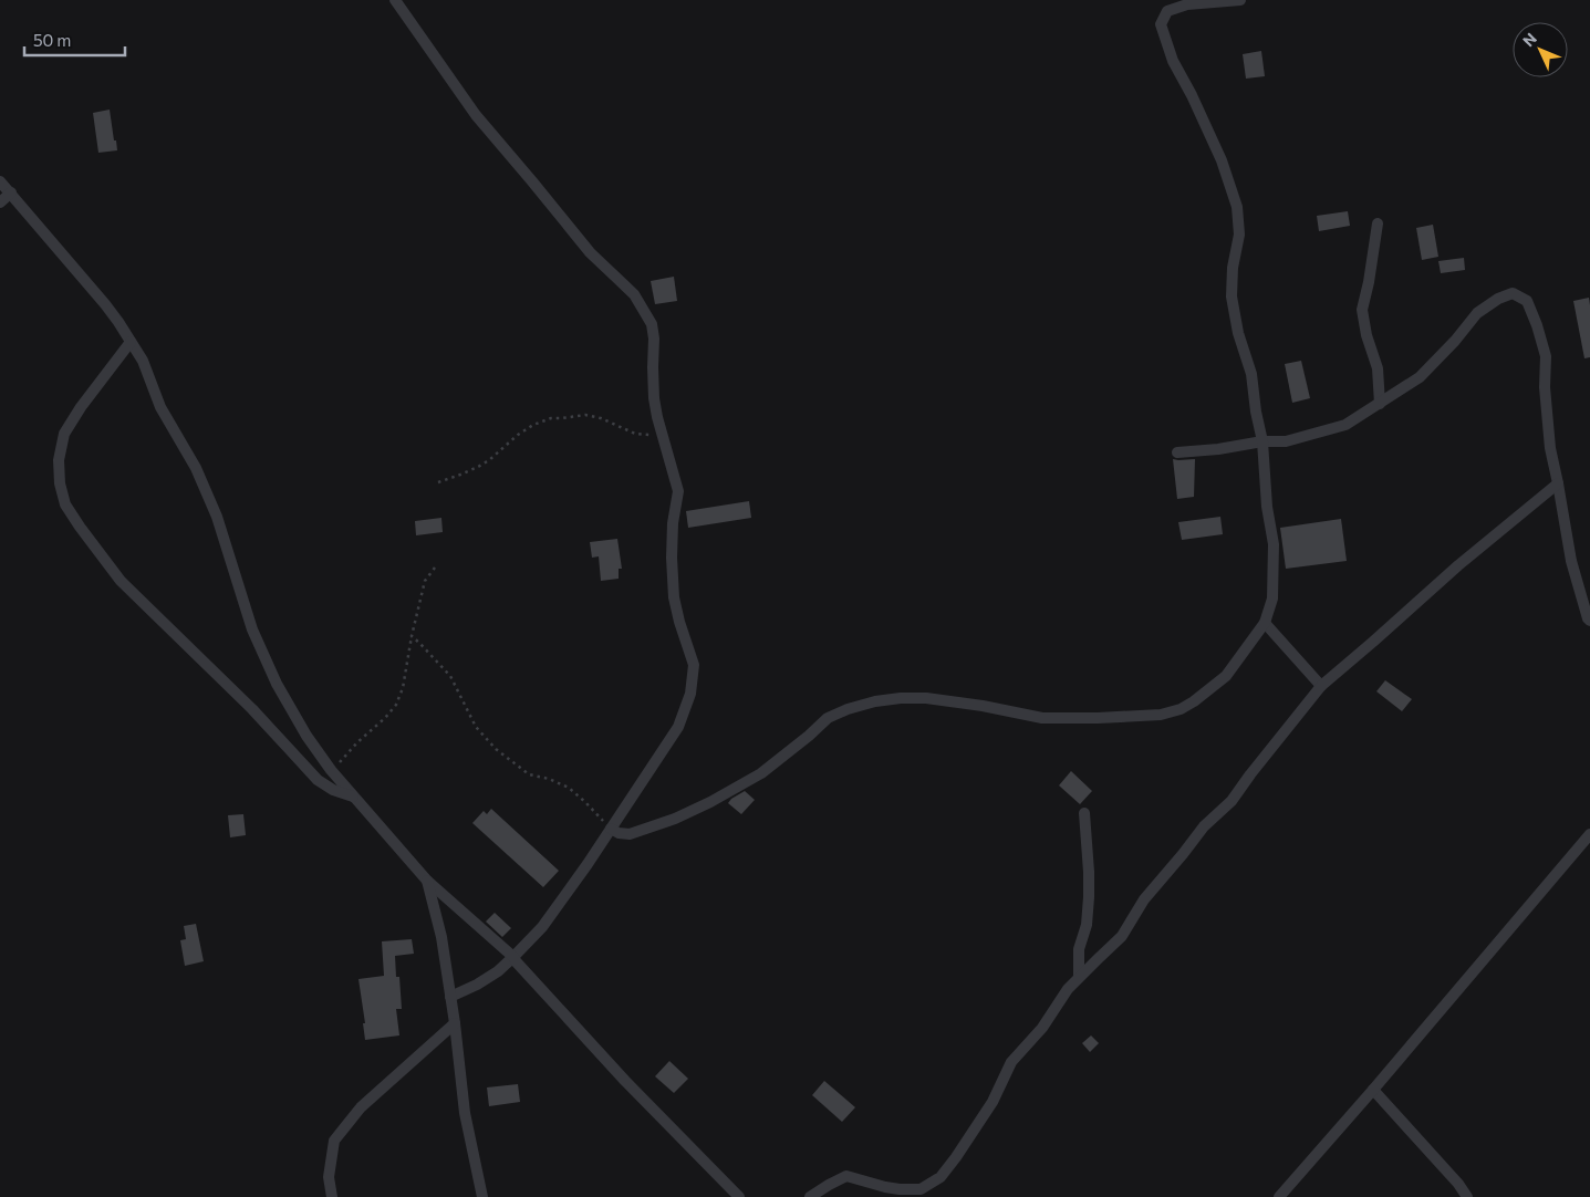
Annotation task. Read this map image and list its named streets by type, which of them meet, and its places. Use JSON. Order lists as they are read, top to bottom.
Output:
{
  "scale_bar": "50 m",
  "north": "top left"
}
